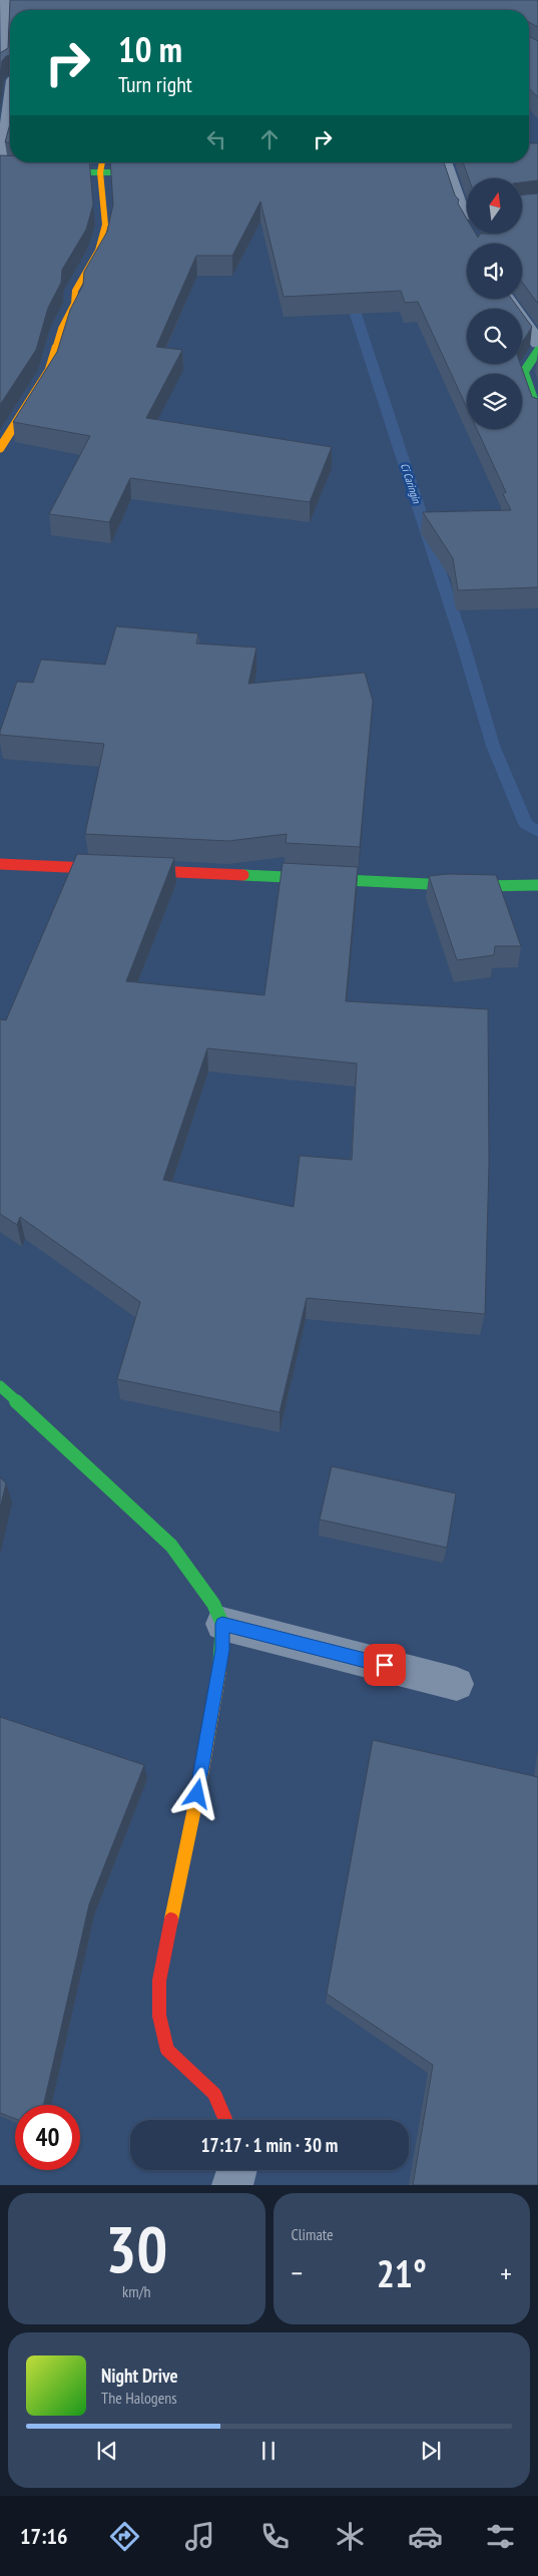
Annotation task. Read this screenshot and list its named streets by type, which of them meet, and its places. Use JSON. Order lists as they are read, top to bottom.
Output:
{
  "water": ["Ci Caringin"],
  "north": "top",
  "page": {
    "turn": ["10 m", "Turn right"],
    "limit": "40",
    "trip": "17:17 · 1 min · 30 m",
    "tile": [
      ["30", "km/h"],
      "Climate"
    ],
    "heat": ["−", "21°", "+"],
    "song": ["Night Drive", "The Halogens"],
    "tabs": "17:16"
  }
}
